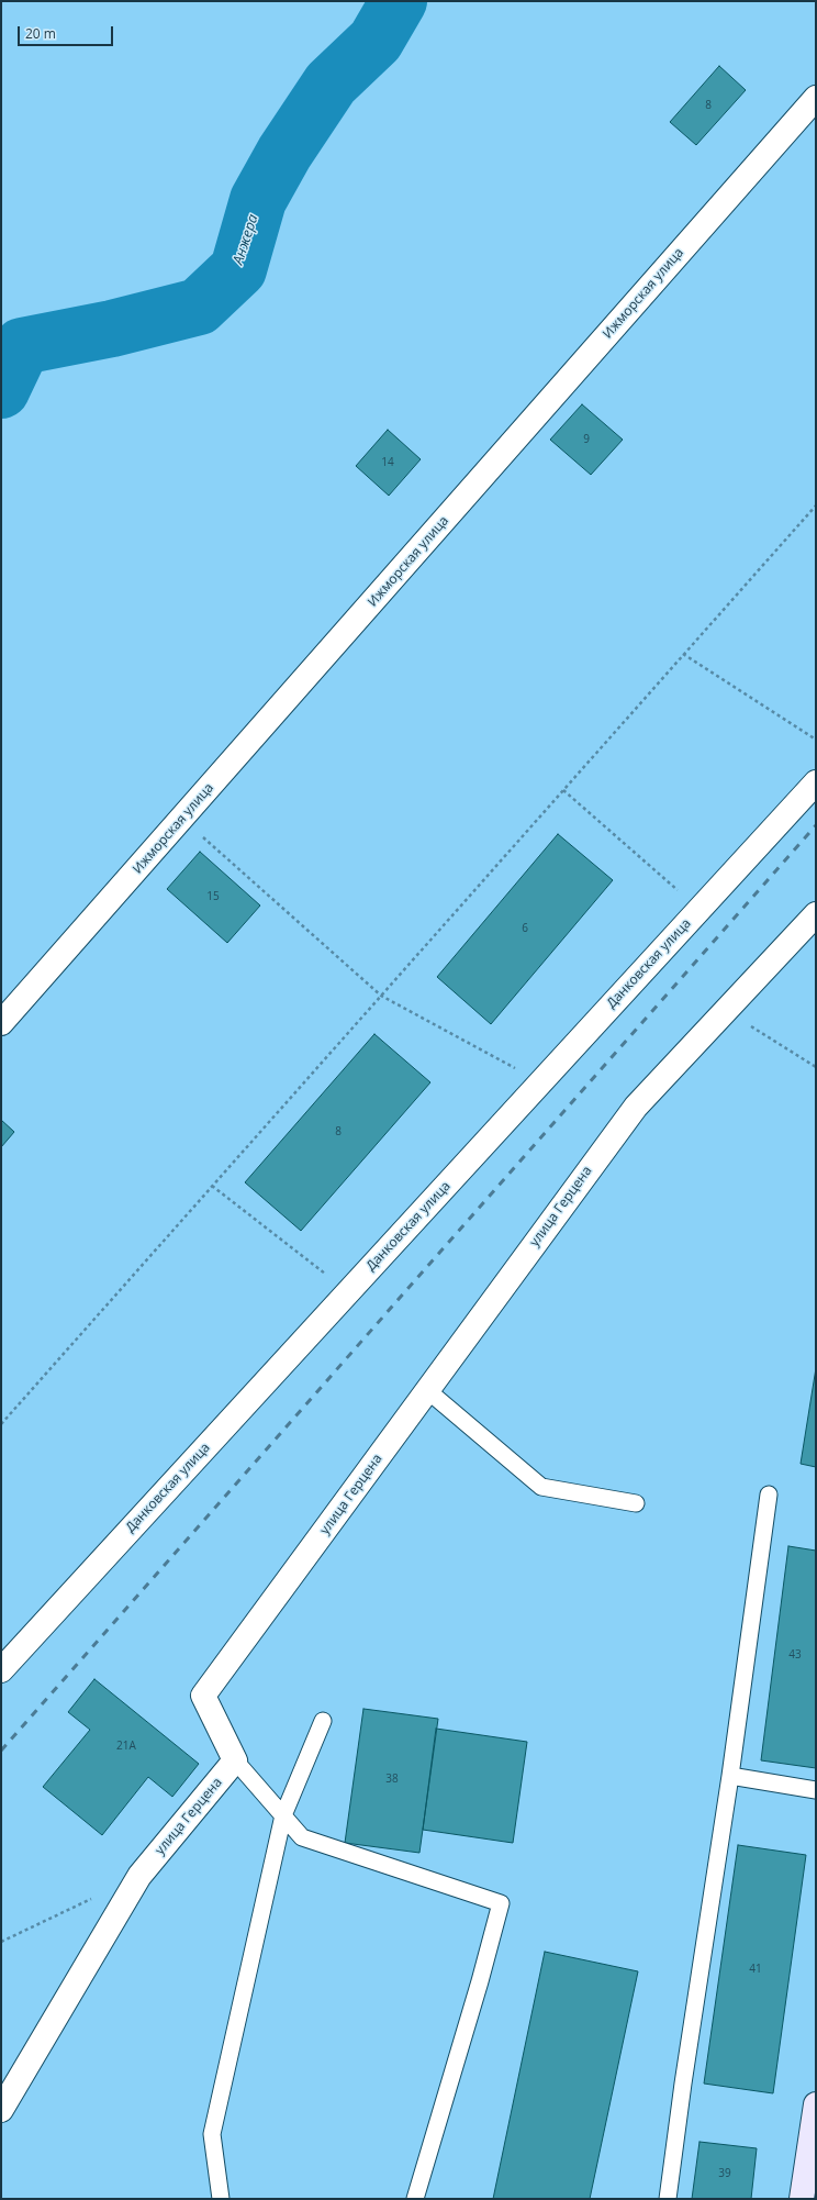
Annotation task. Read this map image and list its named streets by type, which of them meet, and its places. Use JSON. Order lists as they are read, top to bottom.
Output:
{
  "streets": {
    "street": ["Ижморская улица", "Данковская улица", "улица Герцена"]
  },
  "water": ["Анжера"],
  "house_numbers": [
    "8",
    "9",
    "14",
    "15",
    "6",
    "8",
    "43",
    "21А",
    "38",
    "41",
    "39"
  ],
  "scale_bar": "20 m"
}
